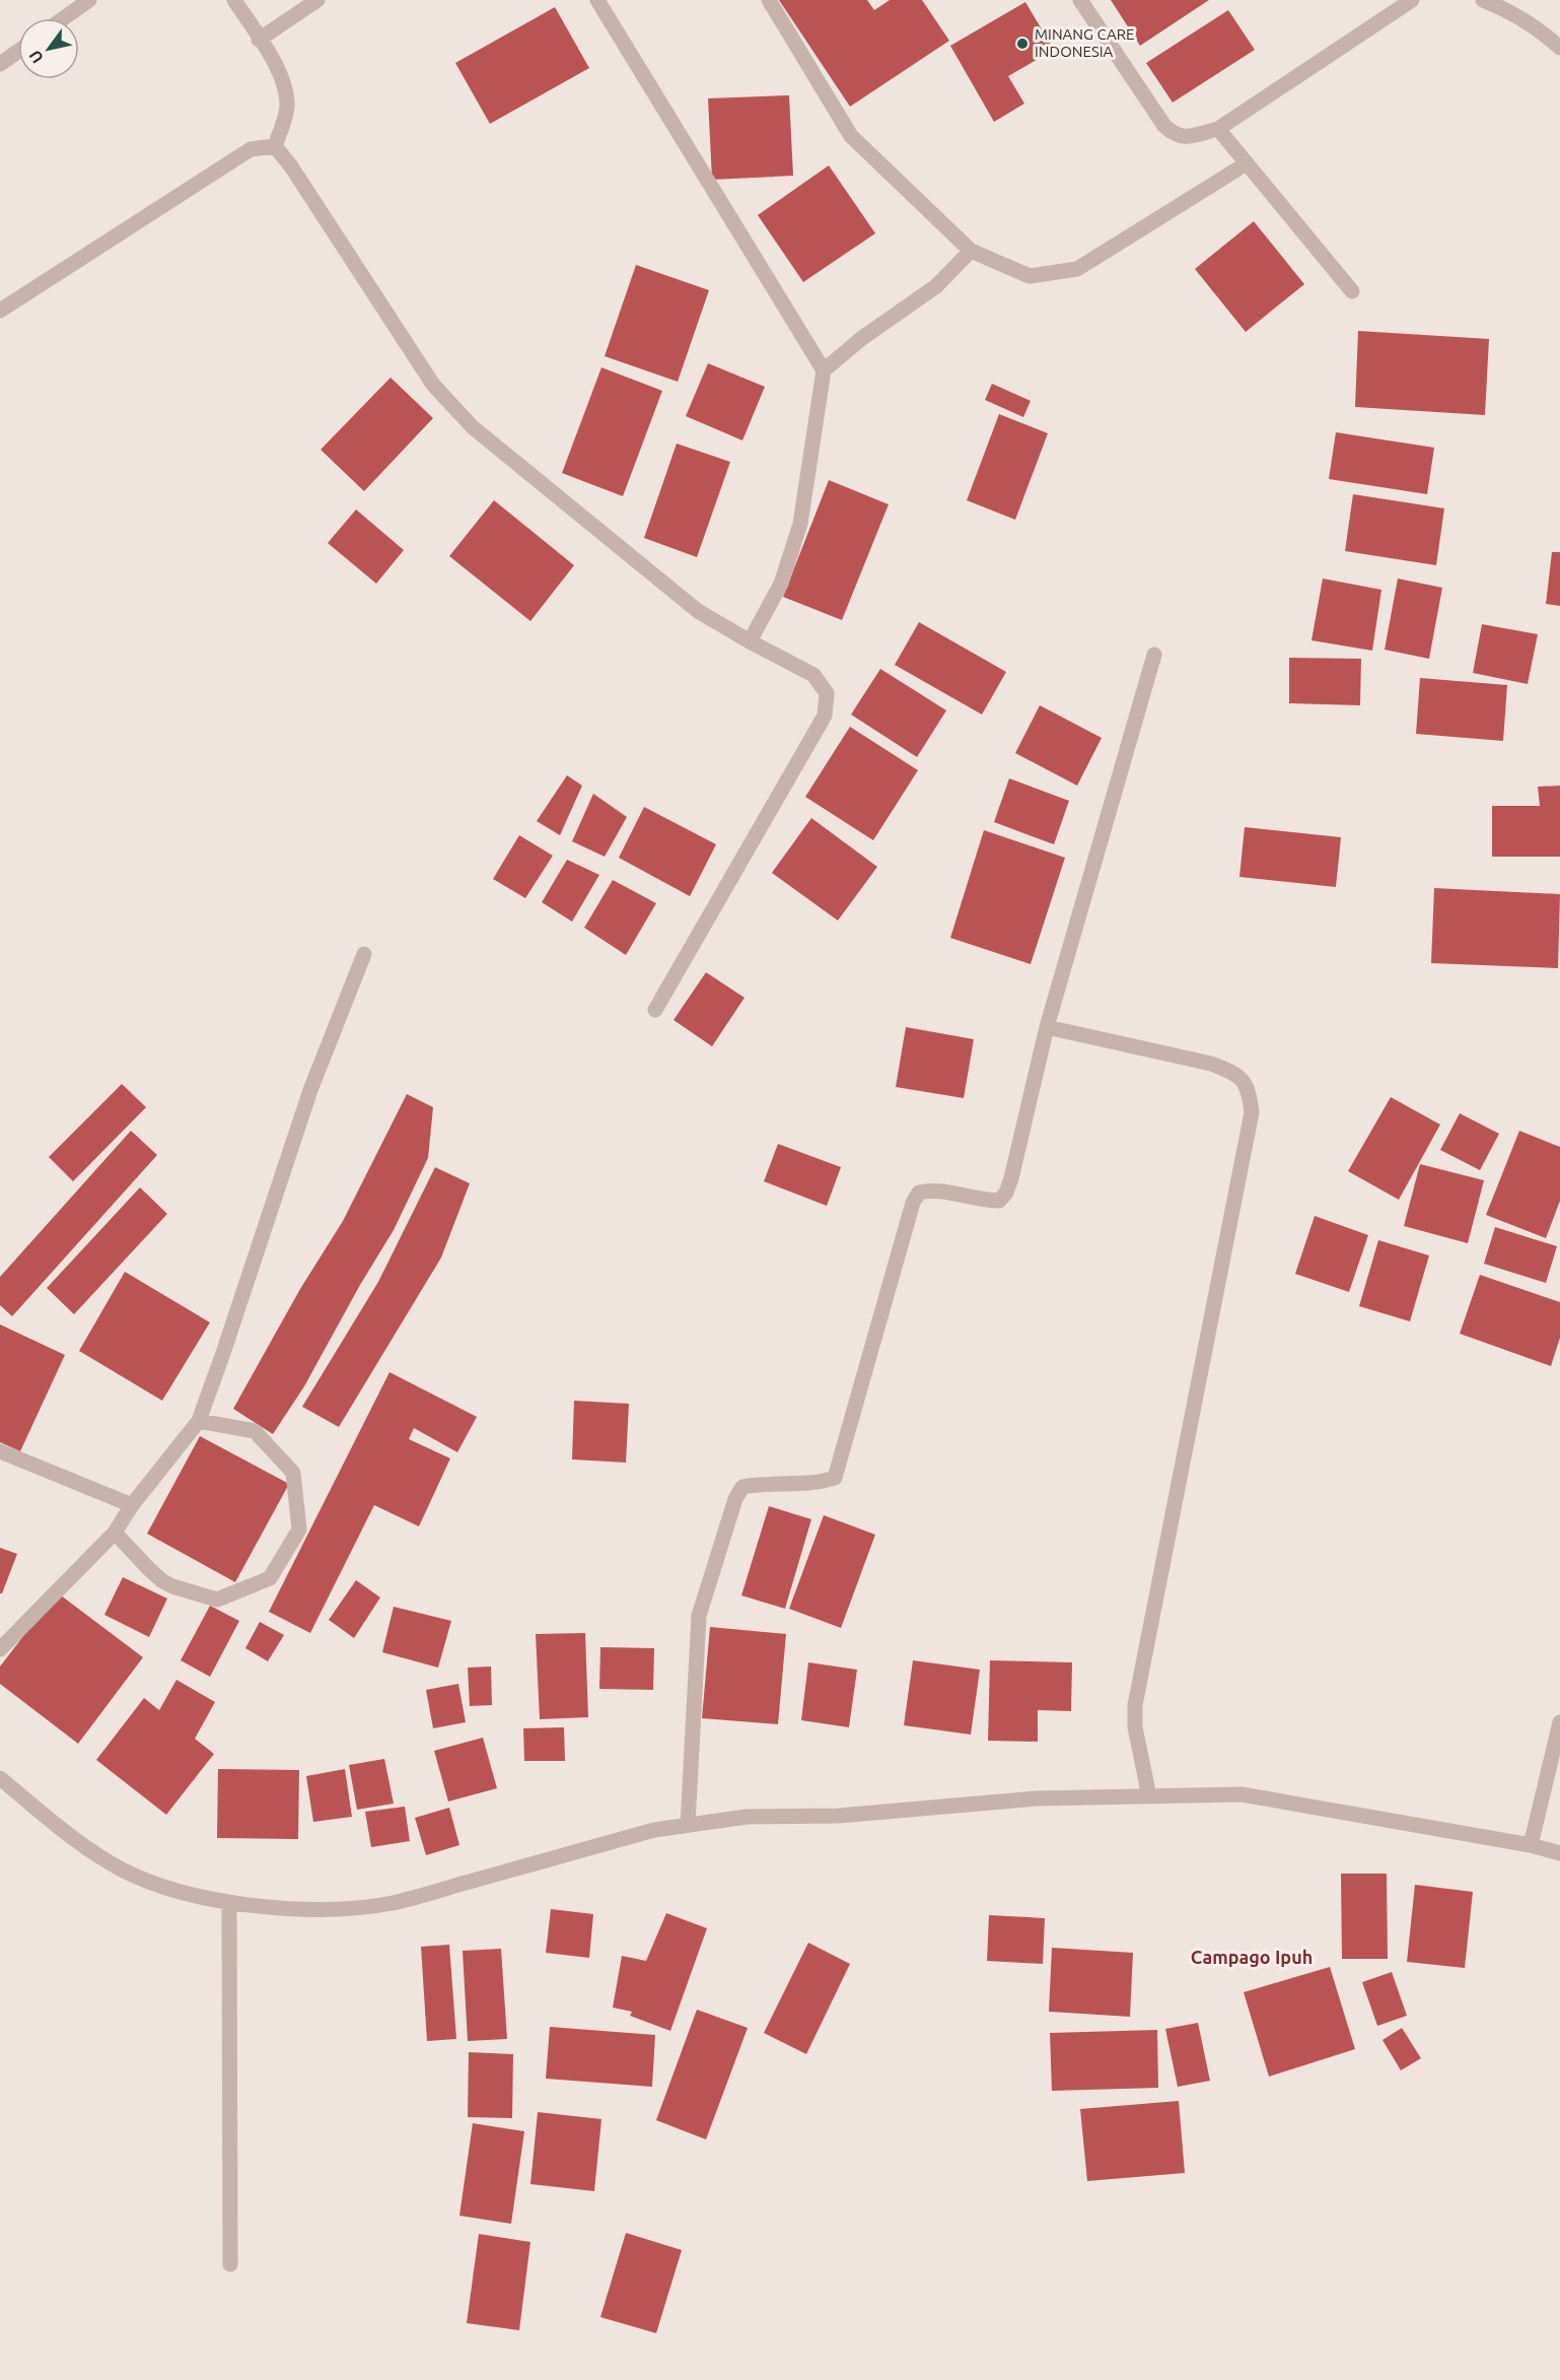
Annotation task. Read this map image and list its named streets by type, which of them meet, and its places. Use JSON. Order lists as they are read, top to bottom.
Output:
{
  "districts": ["Campago Ipuh"],
  "places": ["MINANG CARE INDONESIA"],
  "north": "bottom left"
}
